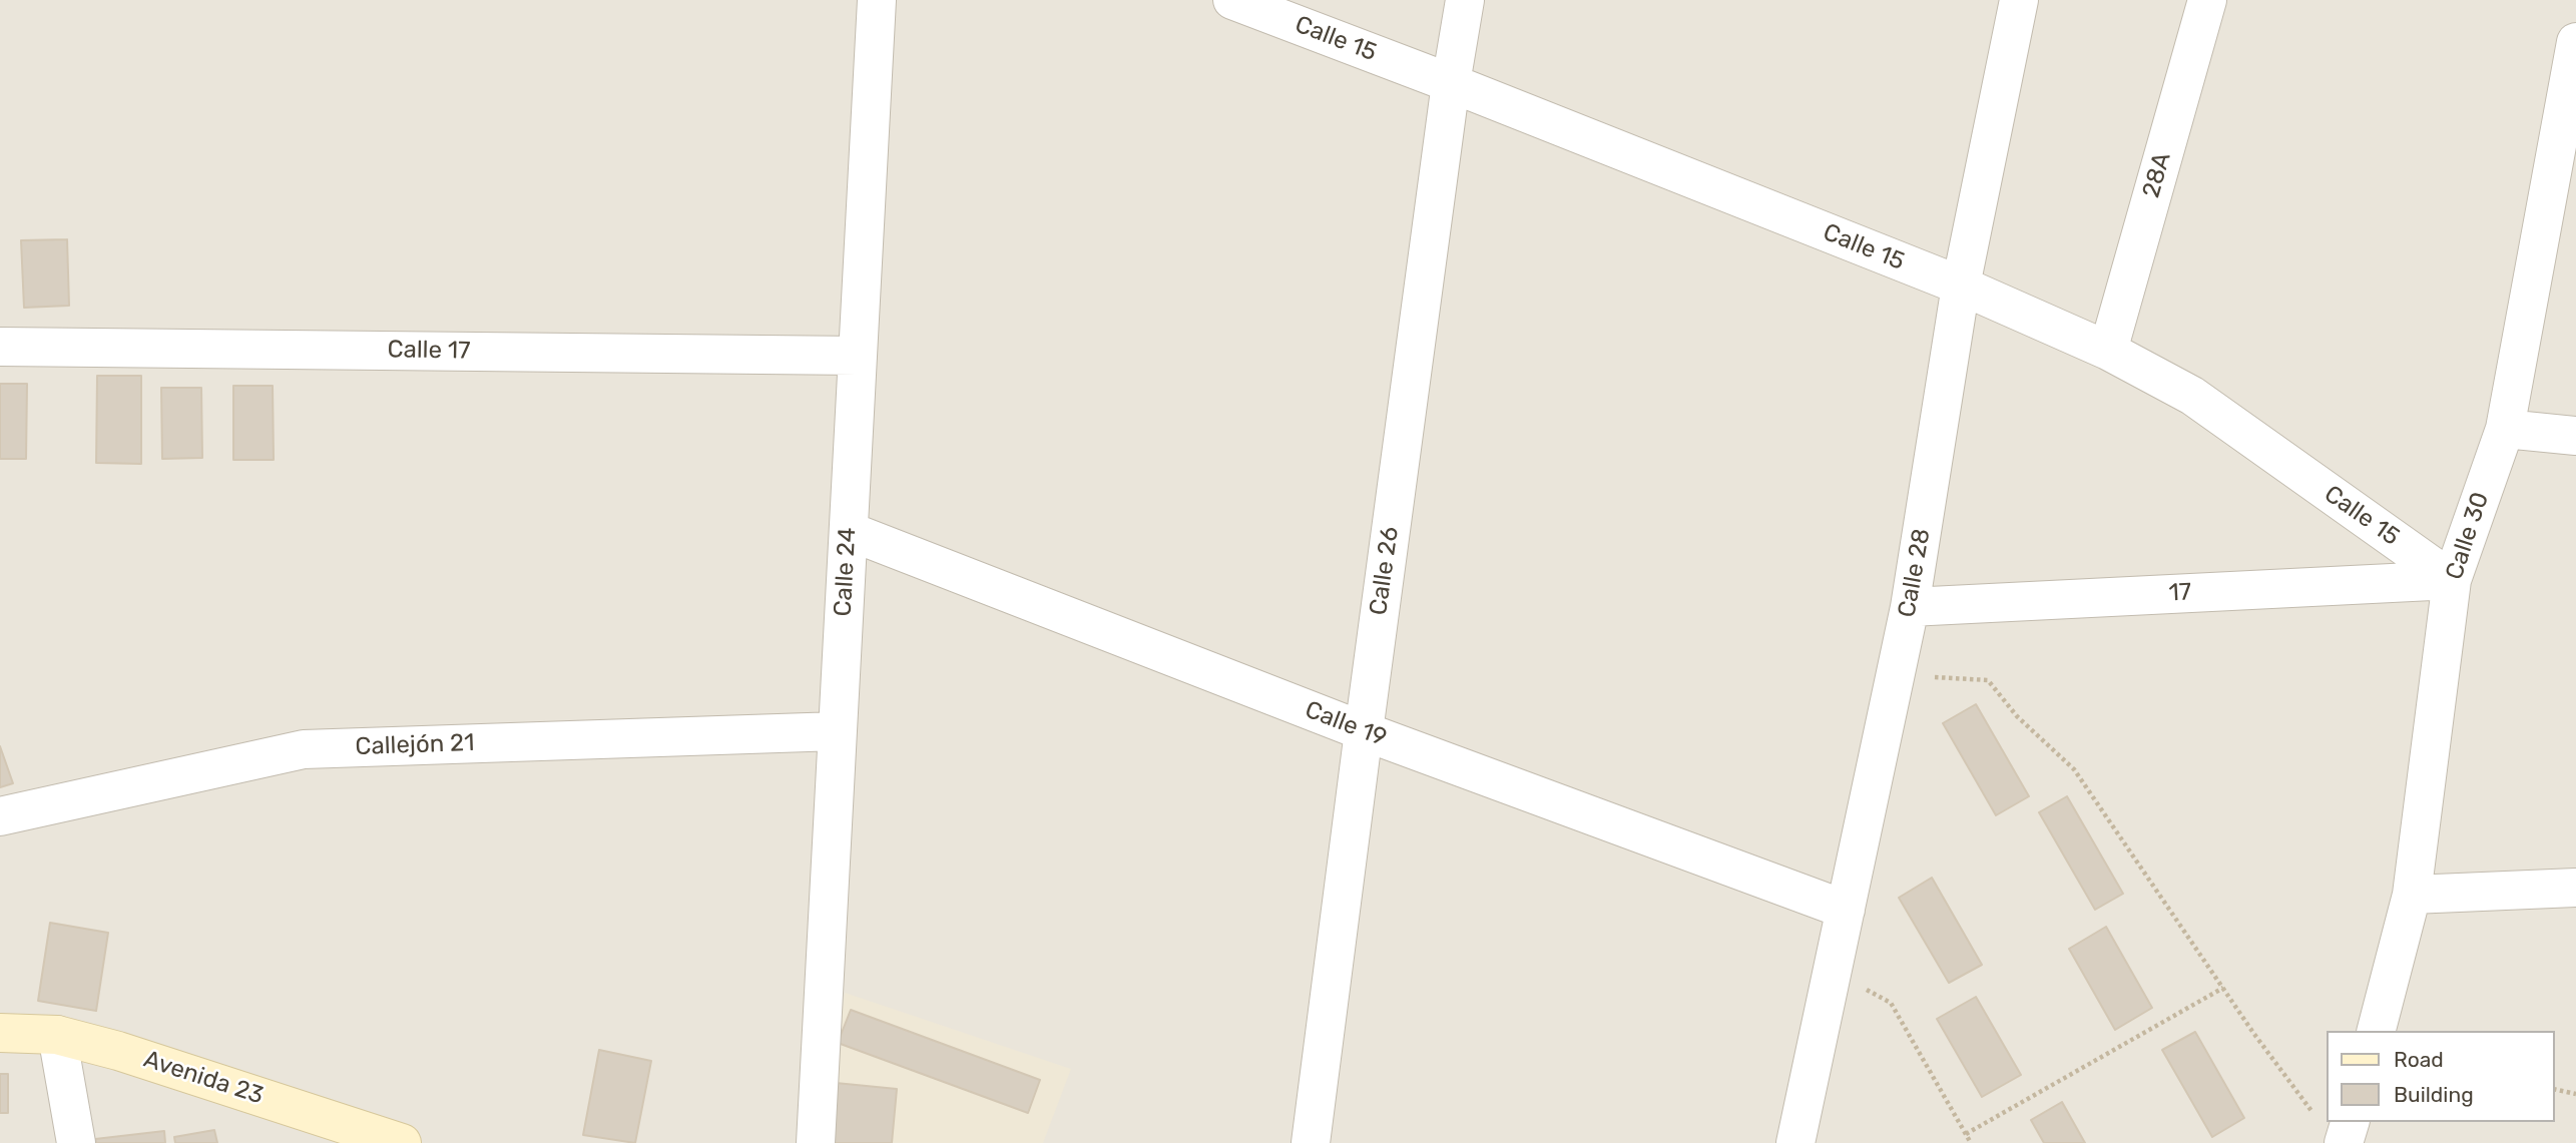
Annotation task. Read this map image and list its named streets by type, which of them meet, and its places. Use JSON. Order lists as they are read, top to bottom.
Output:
{
  "streets": {
    "main road": ["Avenida 23"],
    "street": [
      "Calle 15",
      "28A",
      "Calle 17",
      "Calle 30",
      "Calle 26",
      "Calle 24",
      "Calle 28",
      "17",
      "Calle 19",
      "Callejón 21"
    ]
  },
  "crossings": [
    ["Calle 15", "28A"],
    ["Calle 15", "Calle 30"],
    ["Calle 15", "Calle 26"],
    ["Calle 15", "Calle 28"],
    ["Calle 15", "17"],
    ["Calle 17", "Calle 24"],
    ["Calle 30", "17"],
    ["Calle 26", "Calle 19"],
    ["Calle 24", "Calle 19"],
    ["Calle 24", "Callejón 21"],
    ["Calle 28", "17"],
    ["Calle 28", "Calle 19"]
  ],
  "legend": ["Road", "Building"]
}
